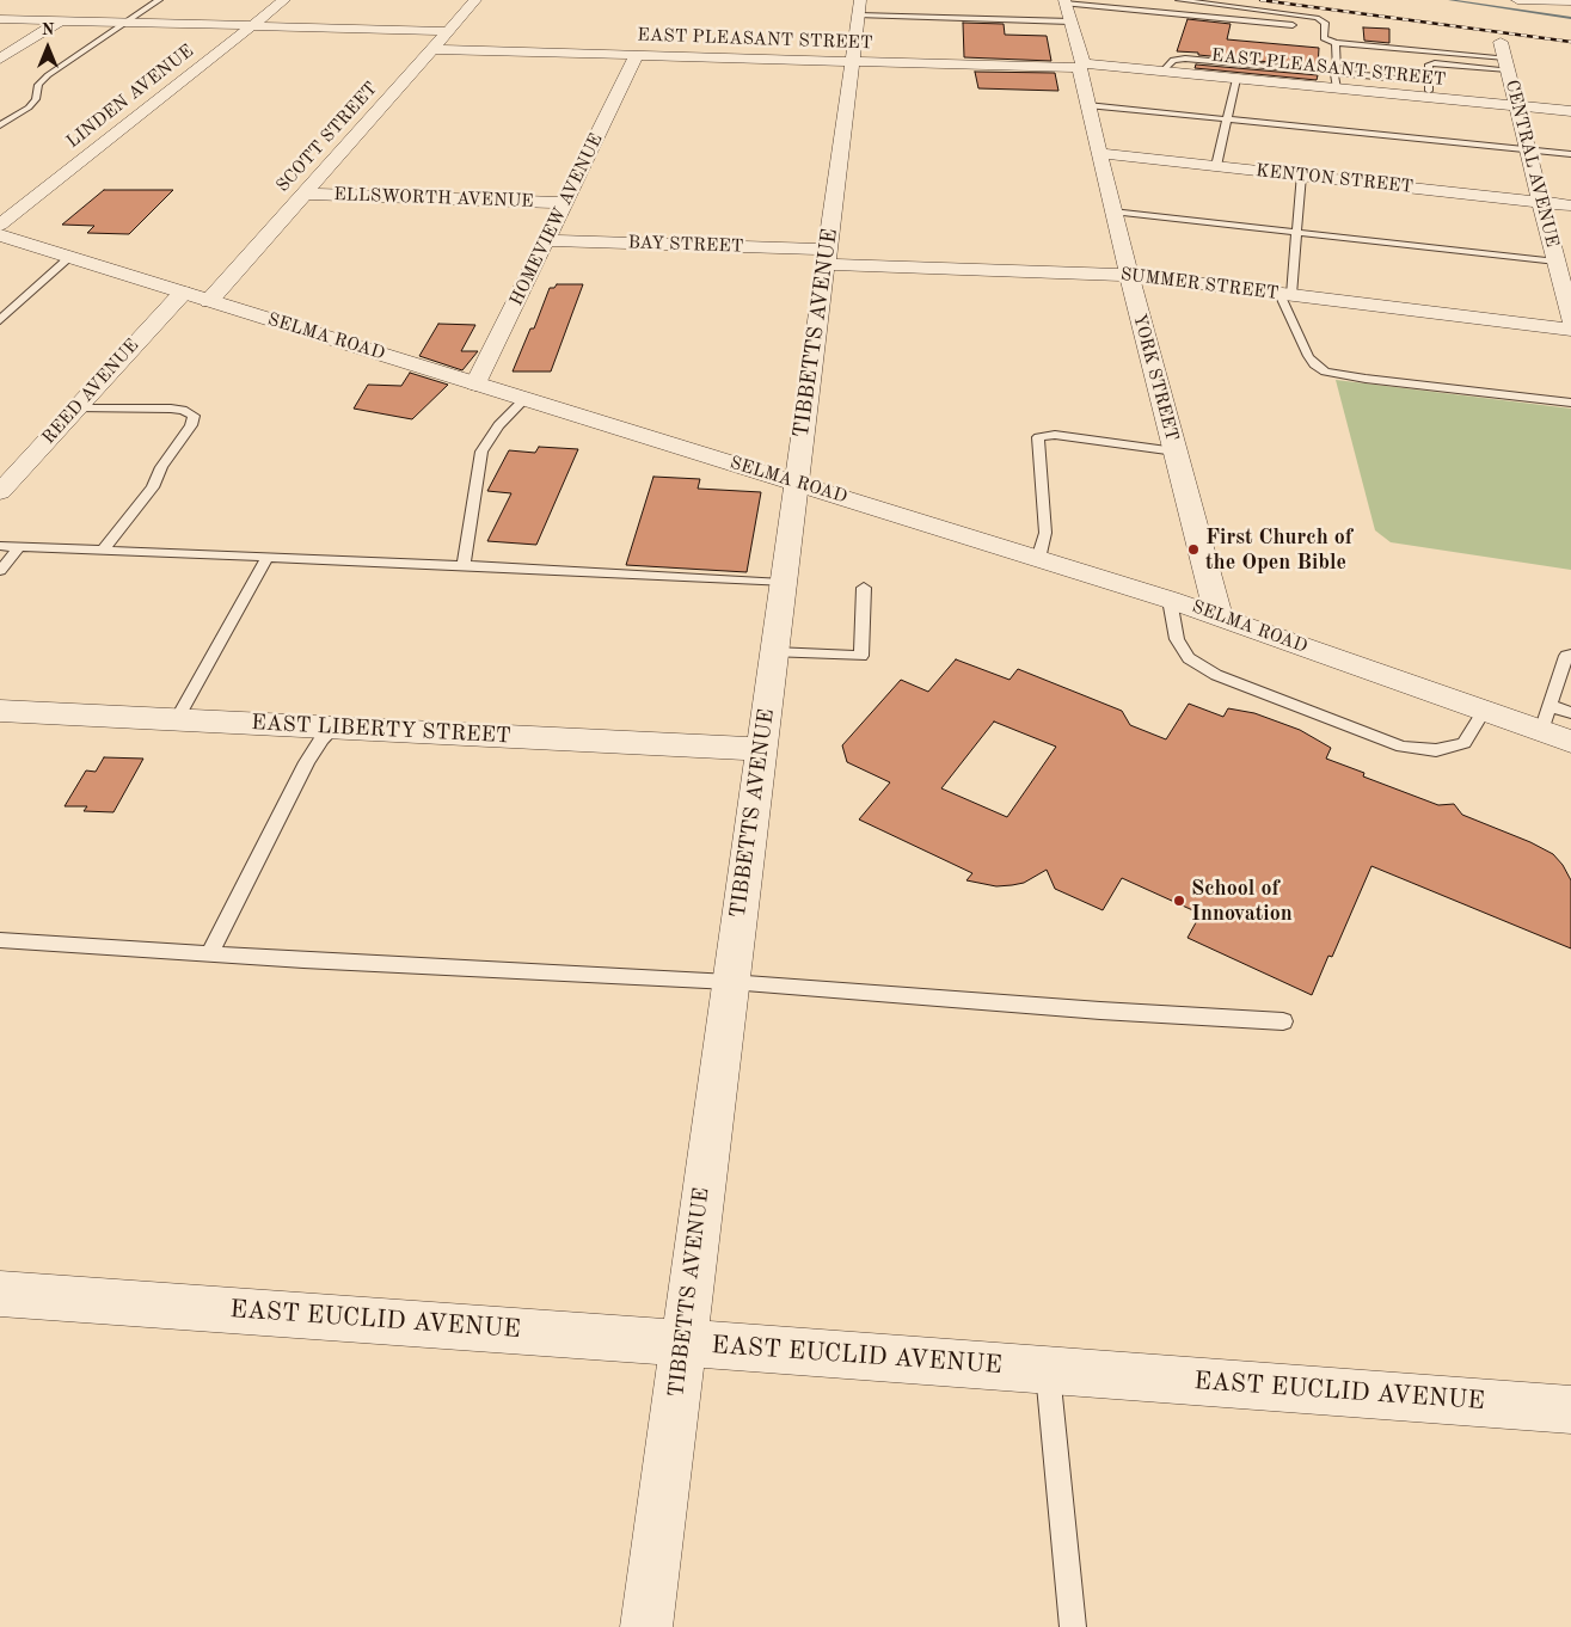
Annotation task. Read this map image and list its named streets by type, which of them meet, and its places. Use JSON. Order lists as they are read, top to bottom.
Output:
{
  "streets": {
    "street": [
      "EAST PLEASANT STREET",
      "LINDEN AVENUE",
      "SCOTT STREET",
      "CENTRAL AVENUE",
      "KENTON STREET",
      "ELLSWORTH AVENUE",
      "HOMEVIEW AVENUE",
      "BAY STREET",
      "SUMMER STREET",
      "TIBBETTS AVENUE",
      "SELMA ROAD",
      "YORK STREET",
      "REED AVENUE",
      "EAST LIBERTY STREET",
      "EAST EUCLID AVENUE"
    ]
  },
  "crossings": [
    ["EAST PLEASANT STREET", "SCOTT STREET"],
    ["EAST PLEASANT STREET", "CENTRAL AVENUE"],
    ["EAST PLEASANT STREET", "HOMEVIEW AVENUE"],
    ["EAST PLEASANT STREET", "TIBBETTS AVENUE"],
    ["EAST PLEASANT STREET", "YORK STREET"],
    ["SCOTT STREET", "ELLSWORTH AVENUE"],
    ["SCOTT STREET", "SELMA ROAD"],
    ["CENTRAL AVENUE", "KENTON STREET"],
    ["KENTON STREET", "YORK STREET"],
    ["ELLSWORTH AVENUE", "HOMEVIEW AVENUE"],
    ["HOMEVIEW AVENUE", "BAY STREET"],
    ["HOMEVIEW AVENUE", "SELMA ROAD"],
    ["BAY STREET", "SUMMER STREET"],
    ["BAY STREET", "TIBBETTS AVENUE"],
    ["SUMMER STREET", "TIBBETTS AVENUE"],
    ["SUMMER STREET", "YORK STREET"],
    ["TIBBETTS AVENUE", "SELMA ROAD"],
    ["TIBBETTS AVENUE", "EAST LIBERTY STREET"],
    ["TIBBETTS AVENUE", "EAST EUCLID AVENUE"],
    ["SELMA ROAD", "YORK STREET"],
    ["SELMA ROAD", "REED AVENUE"]
  ],
  "places": ["First Church of the Open Bible", "School of Innovation"],
  "north": "top"
}
